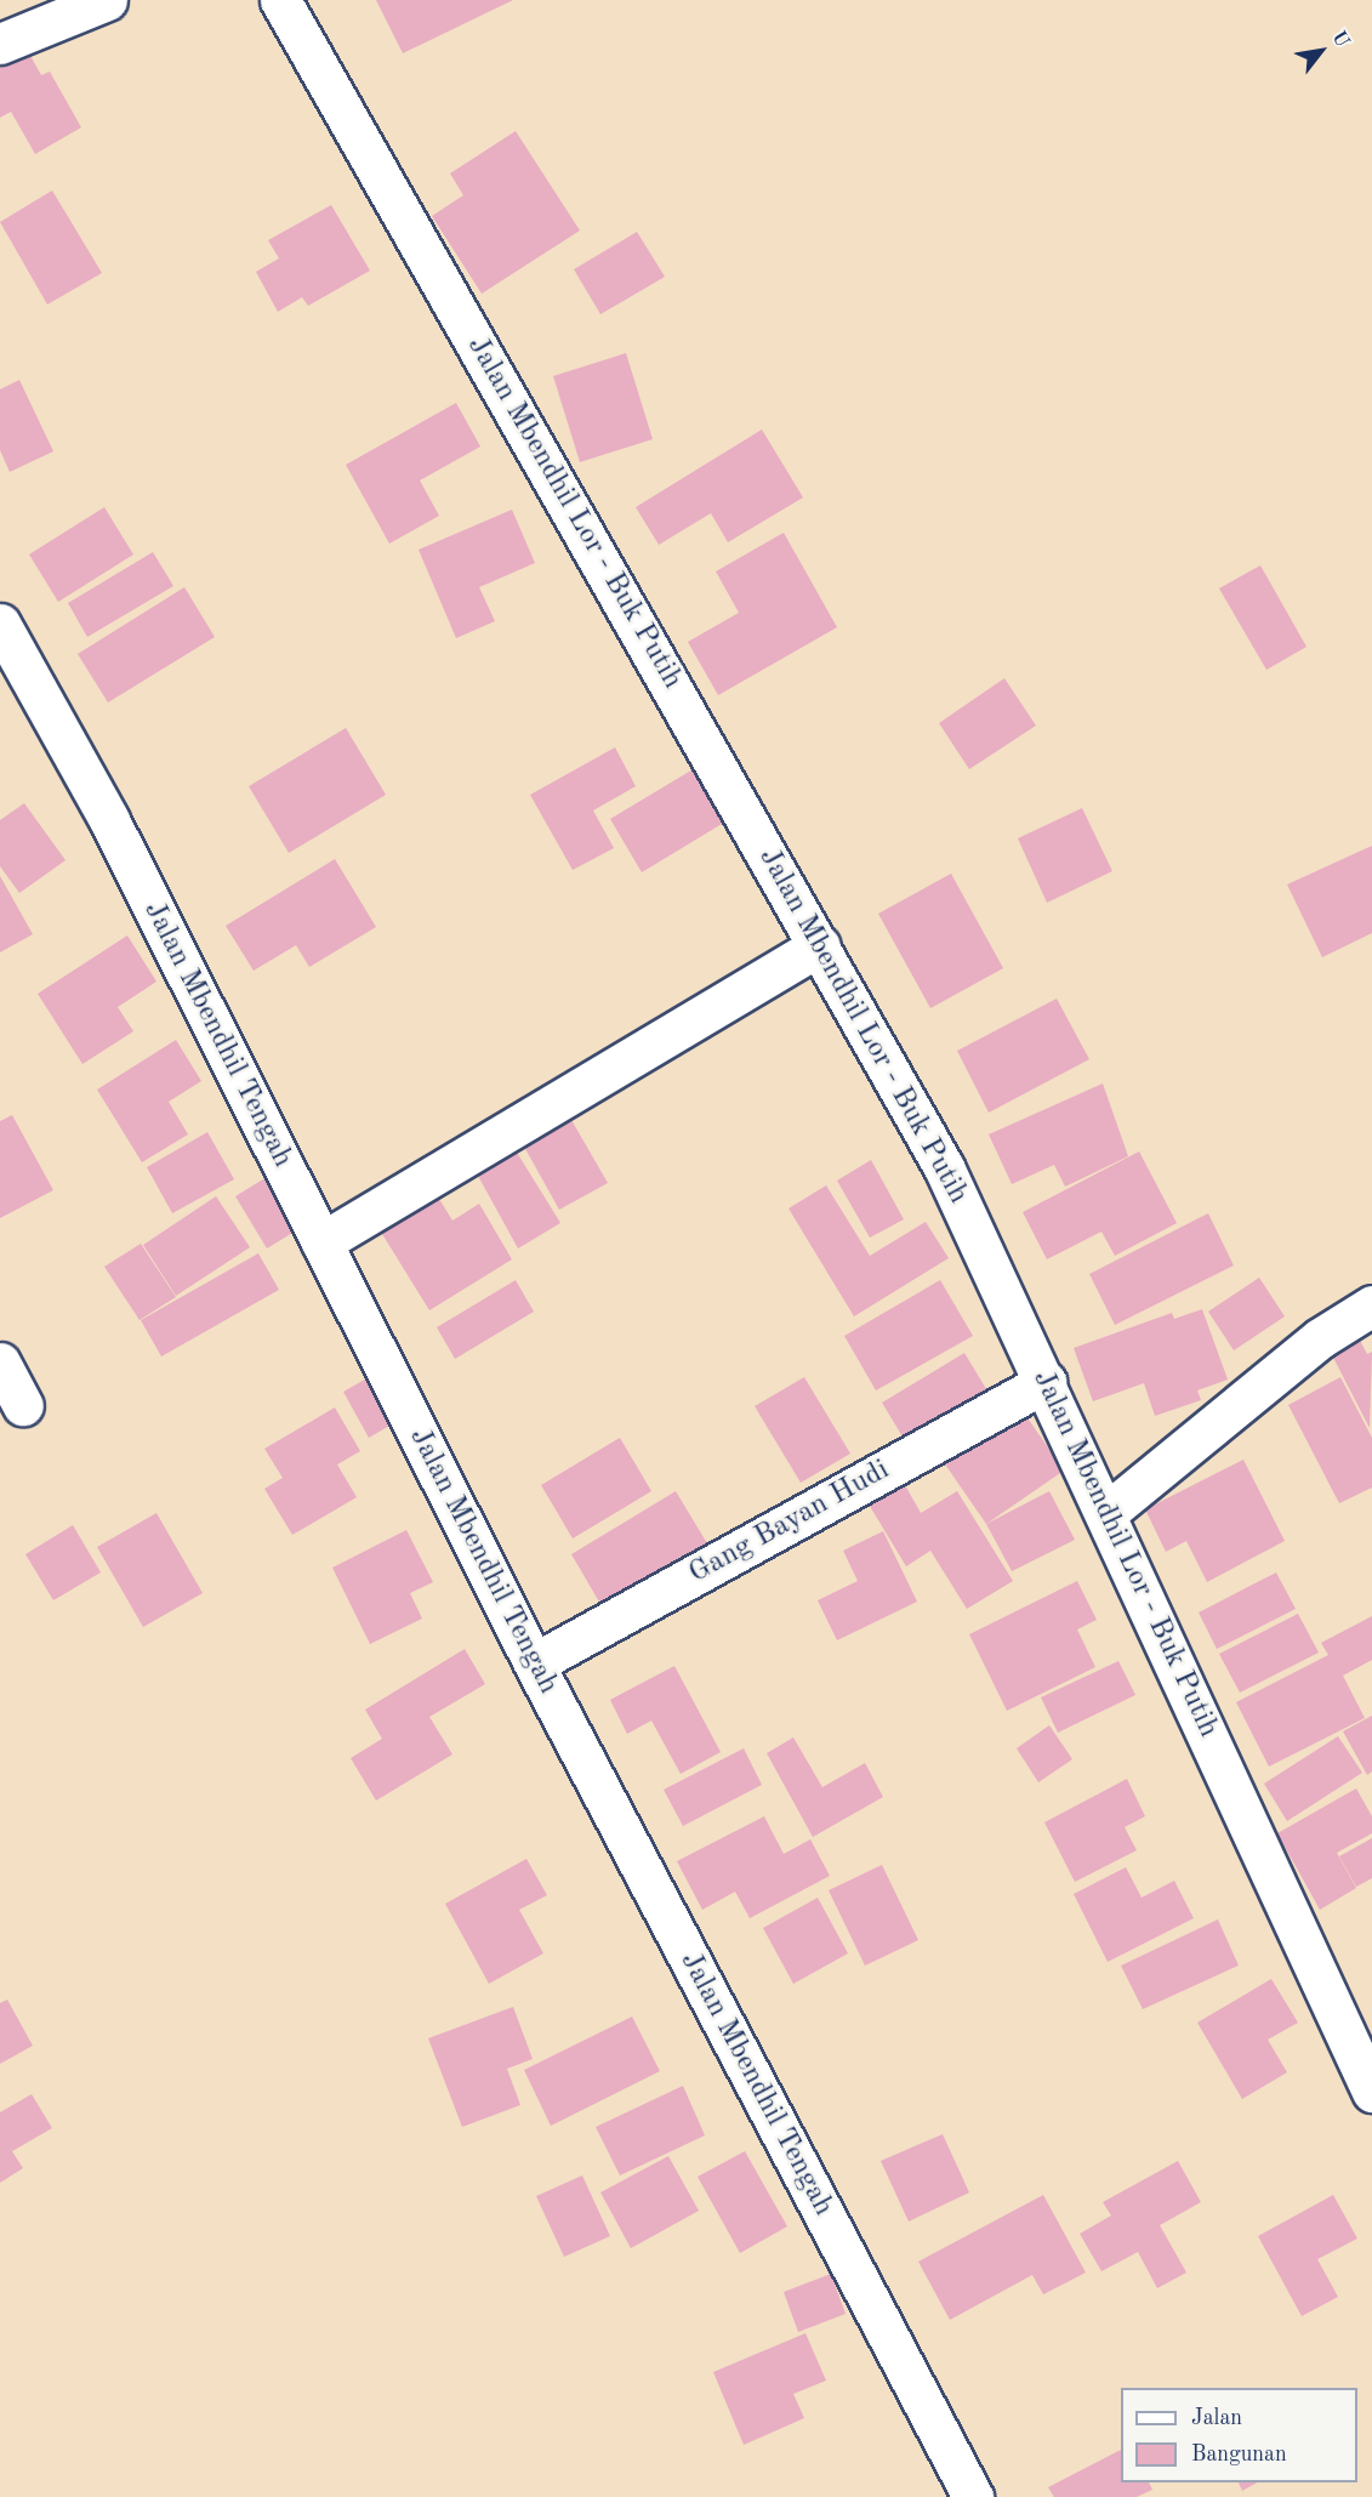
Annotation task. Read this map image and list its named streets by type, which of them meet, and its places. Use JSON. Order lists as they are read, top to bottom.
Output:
{
  "streets": {
    "street": ["Jalan Mbendhil Lor - Buk Putih", "Jalan Mbendhil Tengah", "Gang Bayan Hudi"]
  },
  "crossings": [
    ["Jalan Mbendhil Lor - Buk Putih", "Gang Bayan Hudi"],
    ["Jalan Mbendhil Tengah", "Gang Bayan Hudi"]
  ],
  "legend": ["Jalan", "Bangunan"],
  "north": "top right"
}
